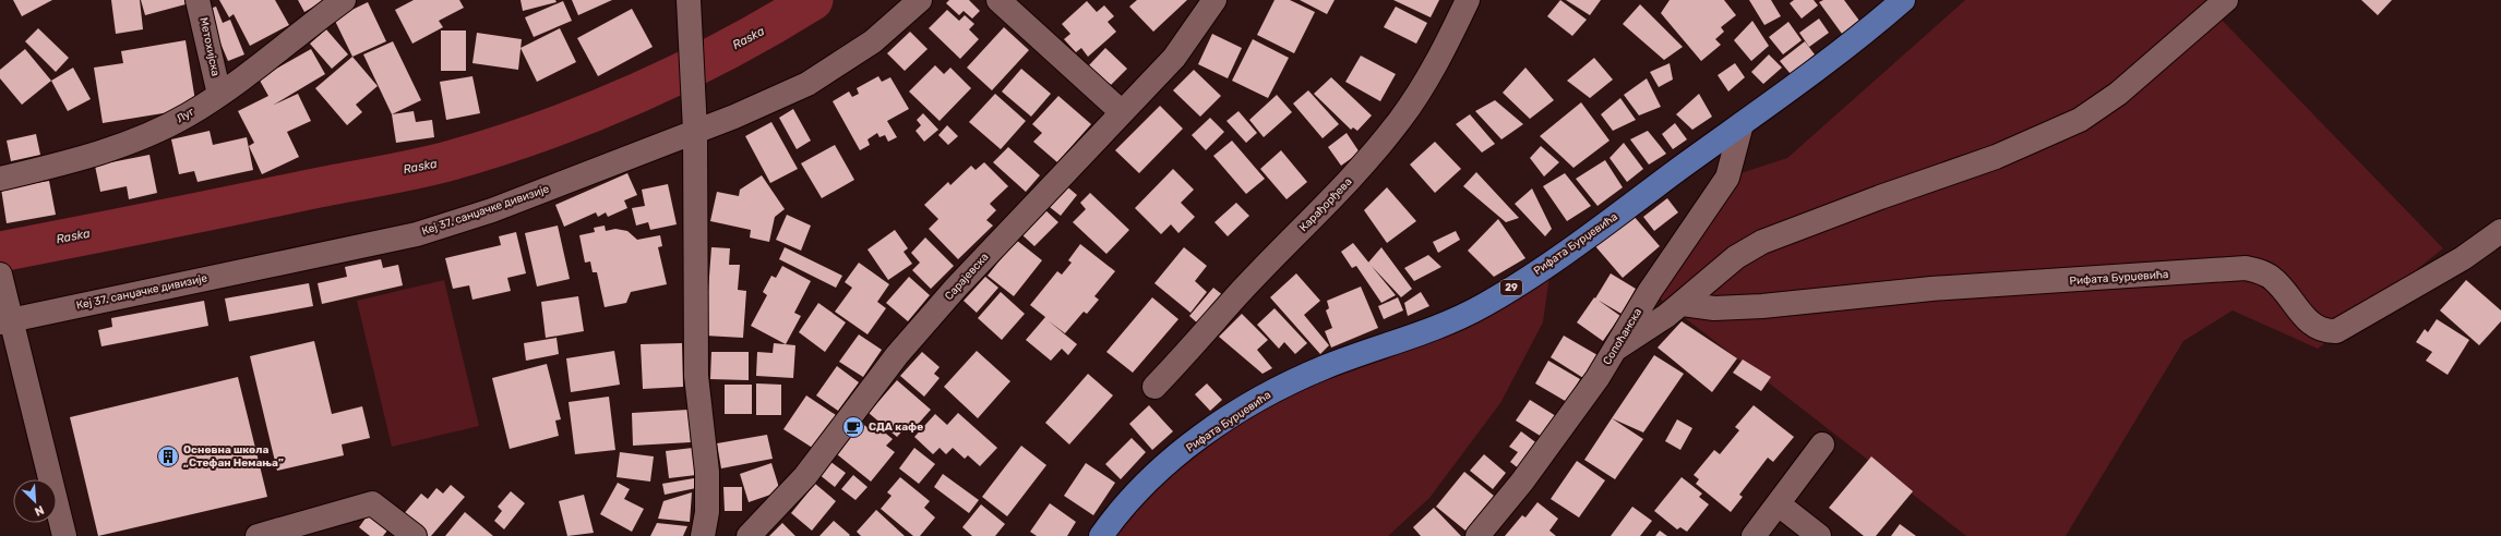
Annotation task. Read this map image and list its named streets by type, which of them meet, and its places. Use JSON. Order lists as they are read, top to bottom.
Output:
{
  "streets": {
    "main road": ["Рифата Бурџевића", "29"],
    "street": [
      "Метохијска",
      "Луг",
      "Карађорђева",
      "Кеј 37. санџачке дивизије",
      "Сарајевска",
      "Сопоћанска"
    ]
  },
  "crossings": [
    ["Метохијска", "Луг"],
    ["Рифата Бурџевића", "Сопоћанска"]
  ],
  "water": ["Raska"],
  "places": {
    "cafe": ["СДА кафе"],
    "building": ["Основна школа „Стефан Немања”"]
  },
  "north": "bottom right"
}
